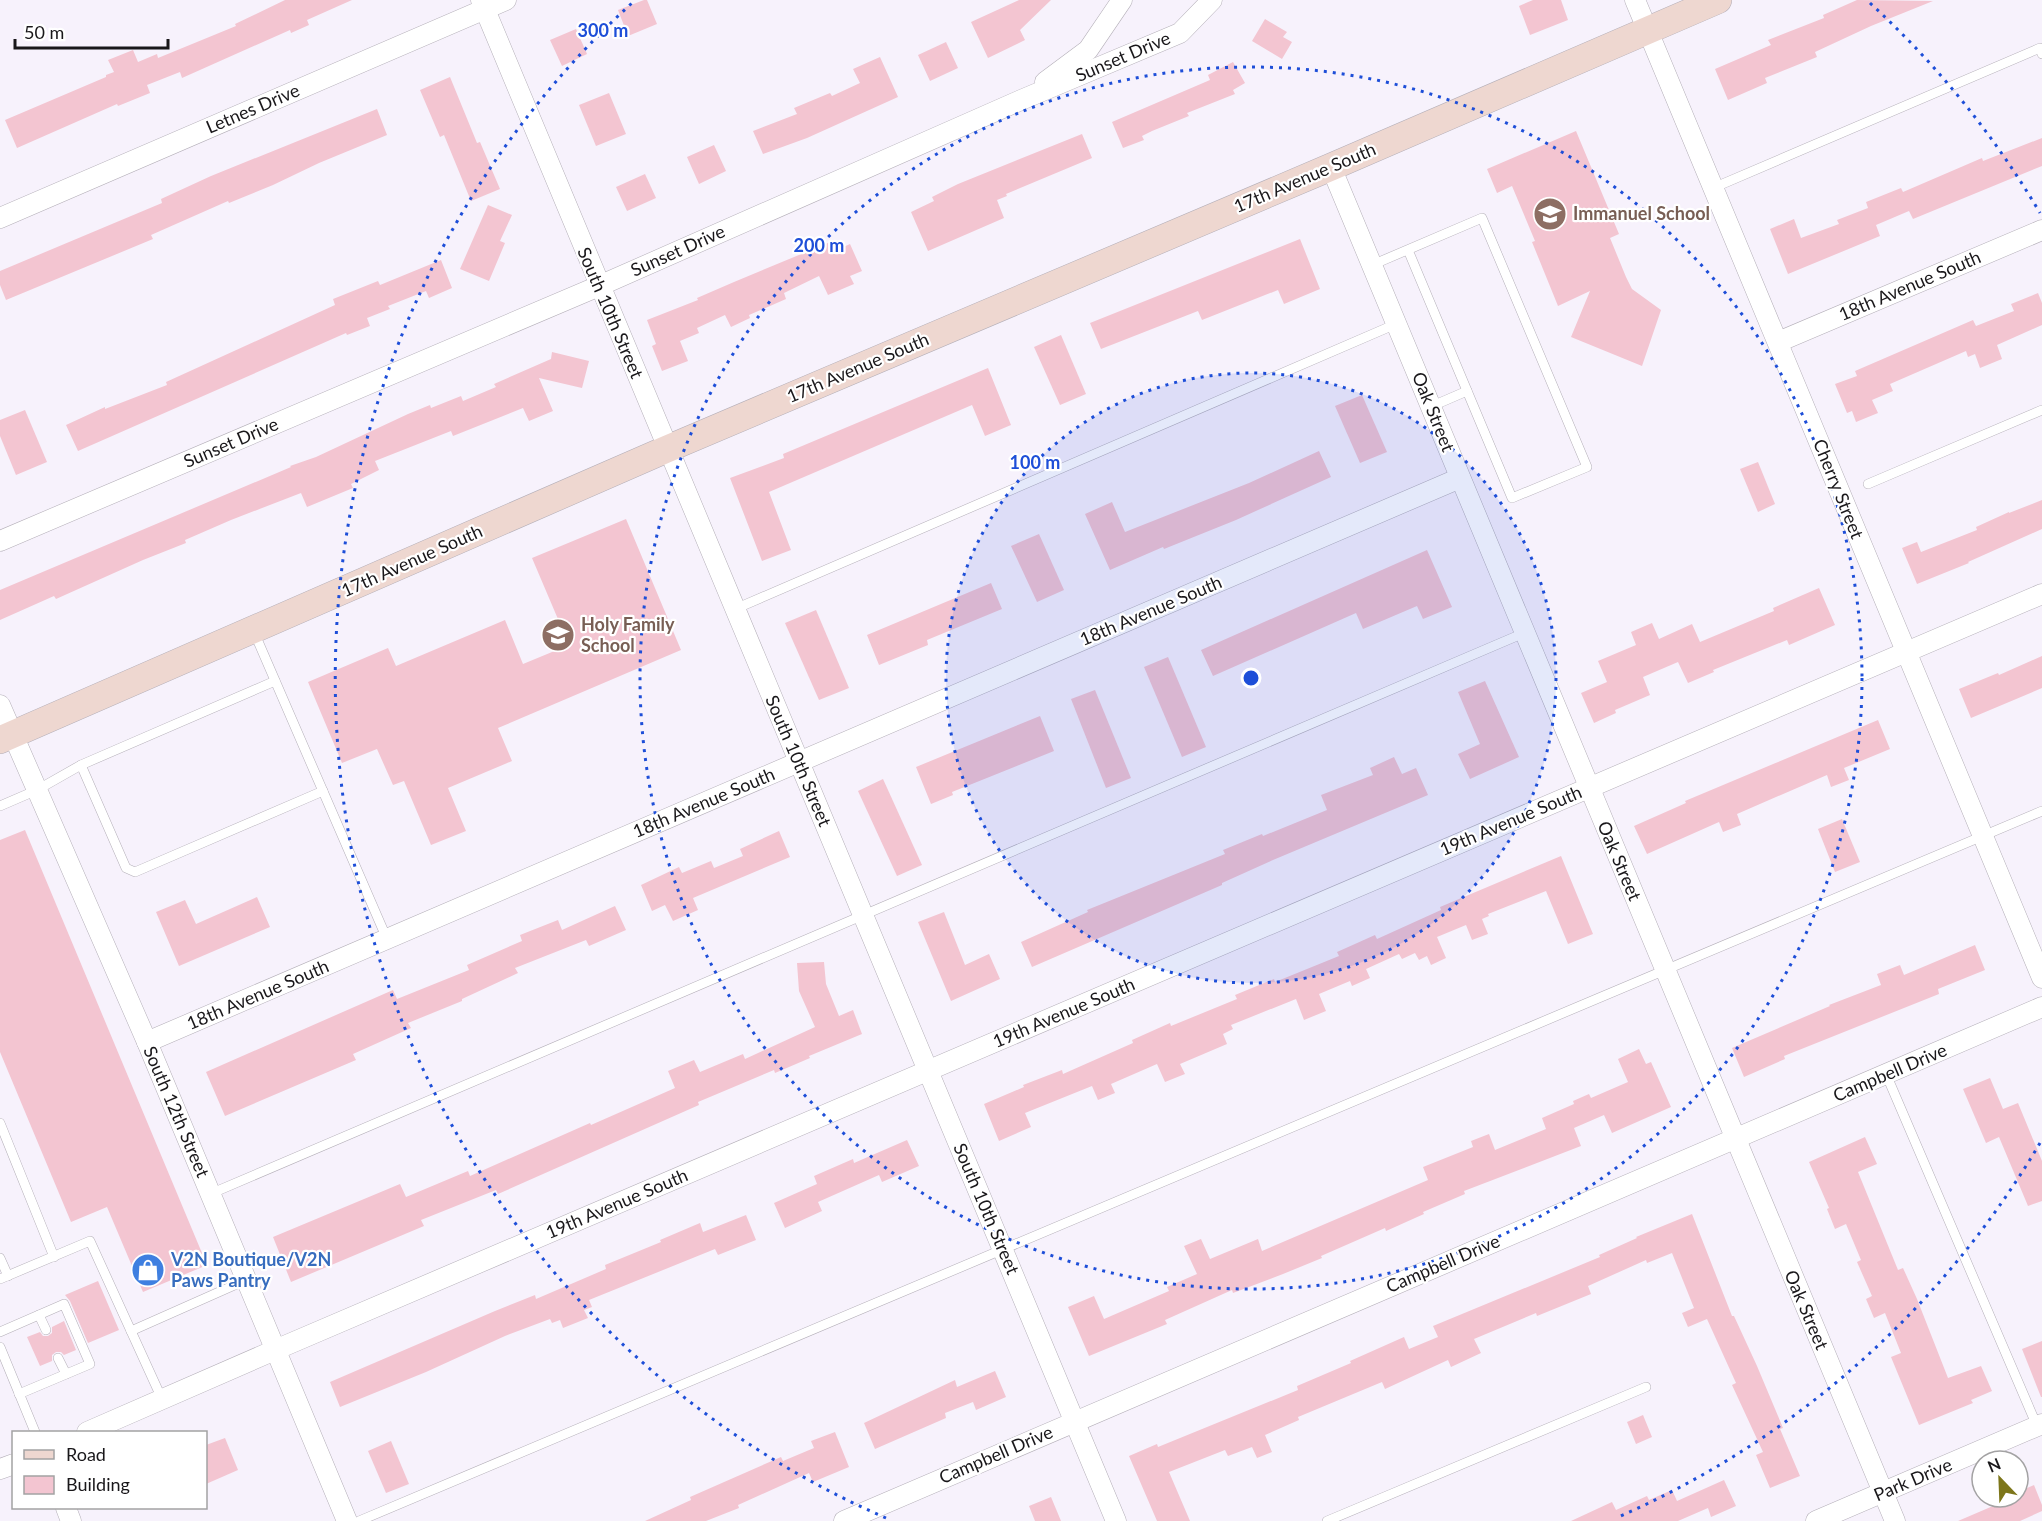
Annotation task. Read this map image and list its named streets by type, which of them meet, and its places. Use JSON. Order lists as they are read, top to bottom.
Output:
{
  "streets": {
    "street": [
      "Sunset Drive",
      "Letnes Drive",
      "17th Avenue South",
      "18th Avenue South",
      "South 10th Street",
      "Oak Street",
      "Cherry Street",
      "19th Avenue South",
      "Campbell Drive",
      "South 12th Street",
      "Park Drive"
    ]
  },
  "crossings": [
    ["Sunset Drive", "South 10th Street"],
    ["Letnes Drive", "South 10th Street"],
    ["17th Avenue South", "South 10th Street"],
    ["17th Avenue South", "Oak Street"],
    ["17th Avenue South", "Cherry Street"],
    ["17th Avenue South", "South 12th Street"],
    ["18th Avenue South", "South 10th Street"],
    ["18th Avenue South", "Oak Street"],
    ["18th Avenue South", "Cherry Street"],
    ["18th Avenue South", "South 12th Street"],
    ["South 10th Street", "19th Avenue South"],
    ["South 10th Street", "Campbell Drive"],
    ["Oak Street", "19th Avenue South"],
    ["Oak Street", "Campbell Drive"],
    ["Oak Street", "Park Drive"],
    ["Cherry Street", "19th Avenue South"],
    ["19th Avenue South", "South 12th Street"]
  ],
  "places": {
    "school or university": ["Immanuel School", "Holy Family School"],
    "shop": ["V2N Boutique/V2N Paws Pantry"]
  },
  "legend": ["Road", "Building"],
  "scale_bar": "50 m",
  "north": "top left",
  "rings": ["300 m", "200 m", "100 m"]
}
